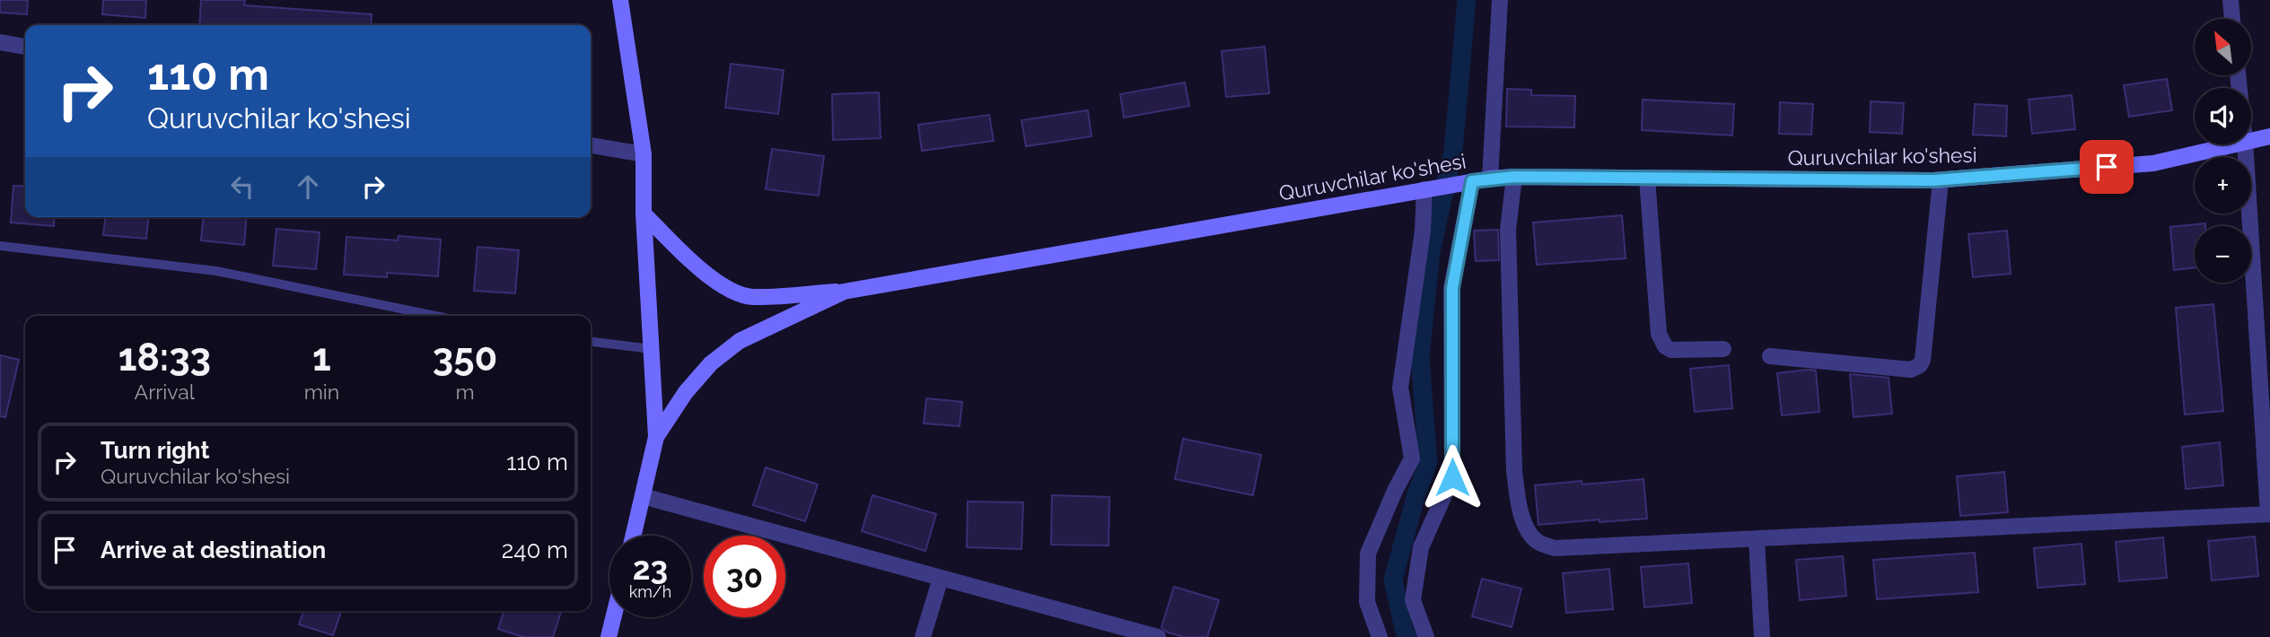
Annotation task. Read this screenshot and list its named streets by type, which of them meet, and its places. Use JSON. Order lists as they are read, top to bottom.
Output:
{
  "streets": {
    "main road": ["Quruvchilar ko'shesi"]
  },
  "north": "top left",
  "page": {
    "map_buttons": ["+", "−"],
    "turn": ["110 m", "Quruvchilar ko'shesi"],
    "eta": [
      "18:33",
      "Arrival",
      "1",
      "min",
      "350",
      "m"
    ],
    "list": [
      {
        "name": "Turn right",
        "note": "Quruvchilar ko'shesi",
        "value": "110 m"
      },
      {
        "name": "Arrive at destination",
        "value": "240 m"
      }
    ],
    "speed": "23 km/h",
    "limit": "30"
  }
}
